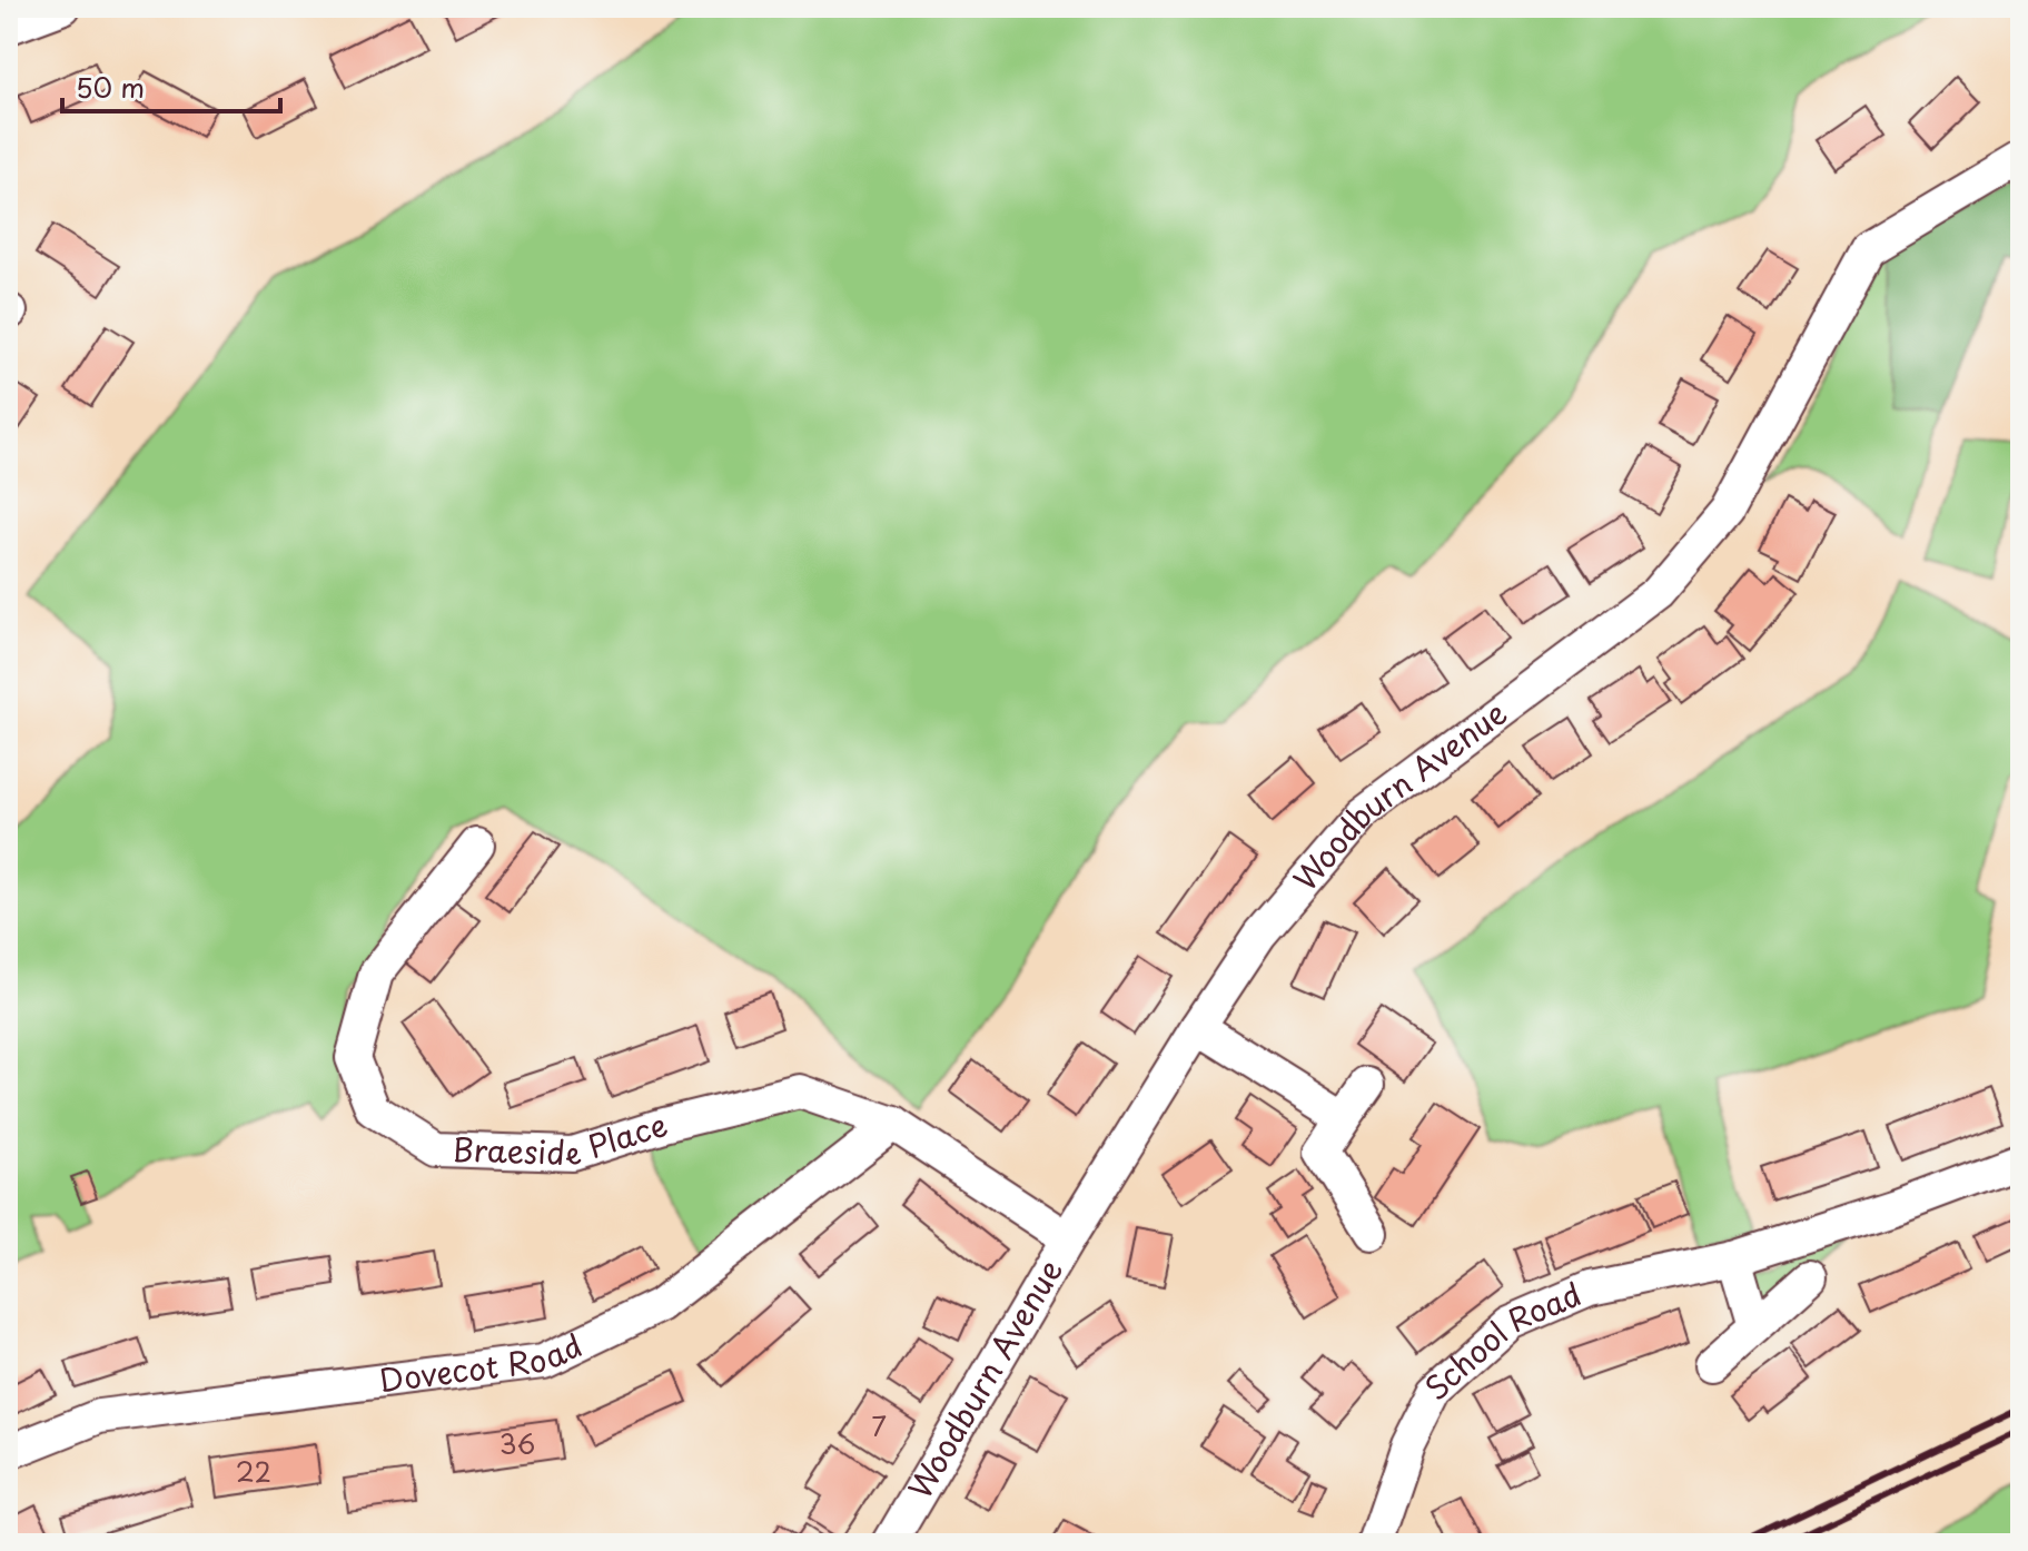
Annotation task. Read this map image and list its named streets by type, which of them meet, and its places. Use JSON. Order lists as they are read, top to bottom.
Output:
{
  "streets": {
    "street": [
      "Woodburn Avenue",
      "Braeside Place",
      "School Road",
      "Dovecot Road"
    ]
  },
  "crossings": [
    ["Woodburn Avenue", "Braeside Place"],
    ["Braeside Place", "Dovecot Road"]
  ],
  "house_numbers": ["7", "36", "22"],
  "scale_bar": "50 m"
}
